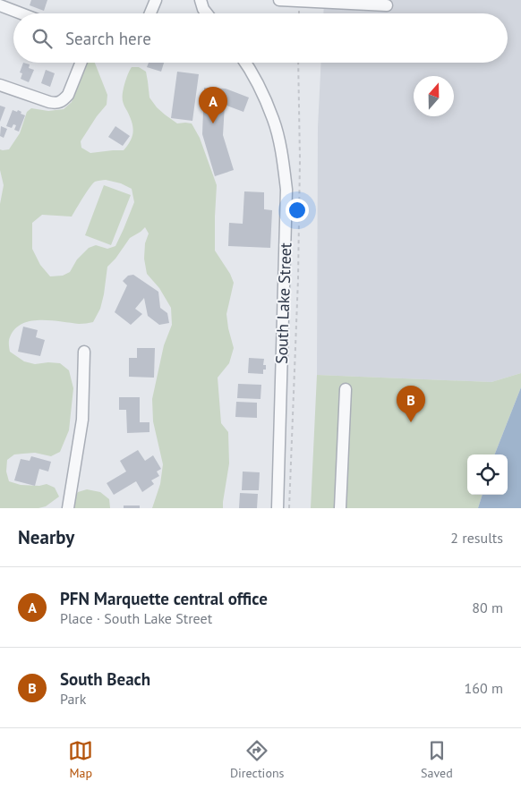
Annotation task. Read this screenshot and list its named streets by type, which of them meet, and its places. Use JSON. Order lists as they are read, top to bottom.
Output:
{
  "streets": {
    "street": ["South Lake Street"]
  },
  "north": "top",
  "page": {
    "search": "Search here",
    "pins": ["A", "B"],
    "heading": ["Nearby", "2 results"],
    "list": [
      {
        "mark": "A",
        "name": "PFN Marquette central office",
        "note": "Place · South Lake Street",
        "value": "80 m"
      },
      {
        "mark": "B",
        "name": "South Beach",
        "note": "Park",
        "value": "160 m"
      }
    ],
    "nav": ["Map", "Directions", "Saved"]
  }
}
